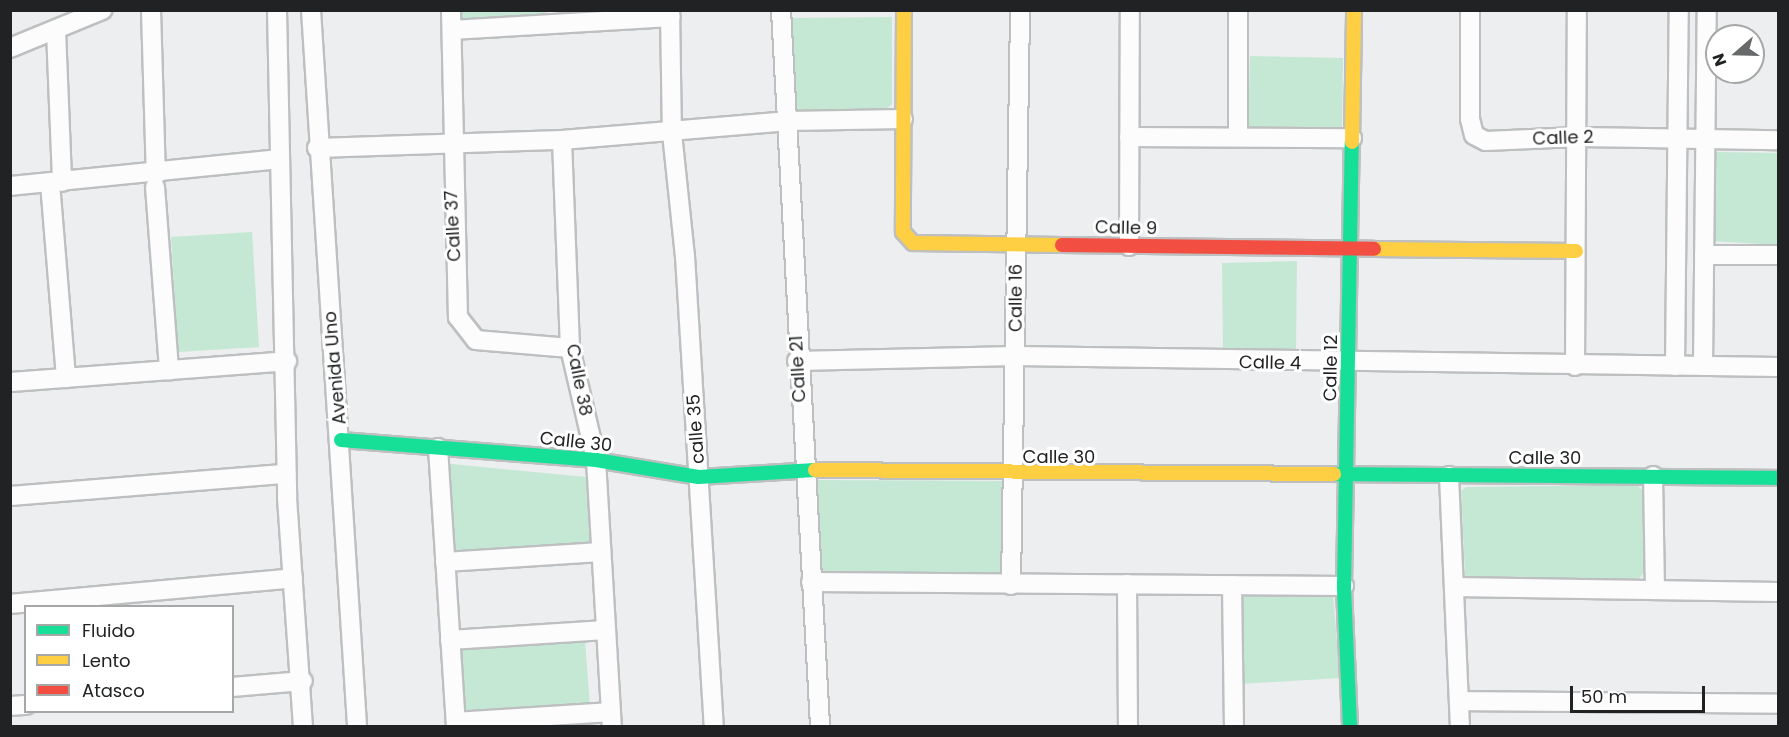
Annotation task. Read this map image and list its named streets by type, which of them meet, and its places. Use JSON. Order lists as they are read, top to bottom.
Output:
{
  "streets": {
    "street": [
      "Calle 2",
      "Calle 37",
      "Calle 9",
      "Calle 16",
      "Calle 4",
      "Avenida Uno",
      "Calle 12",
      "Calle 21",
      "Calle 38",
      "calle 35",
      "Calle 30"
    ]
  },
  "crossings": [
    ["Calle 37", "Calle 38"],
    ["Calle 9", "Calle 16"],
    ["Calle 9", "Calle 12"],
    ["Calle 16", "Calle 4"],
    ["Calle 16", "Calle 30"],
    ["Calle 4", "Calle 12"],
    ["Calle 4", "Calle 21"],
    ["Avenida Uno", "Calle 30"],
    ["Calle 12", "Calle 30"],
    ["Calle 21", "Calle 30"],
    ["Calle 38", "Calle 30"],
    ["calle 35", "Calle 30"]
  ],
  "legend": ["Fluido", "Lento", "Atasco"],
  "scale_bar": "50 m",
  "north": "left"
}
